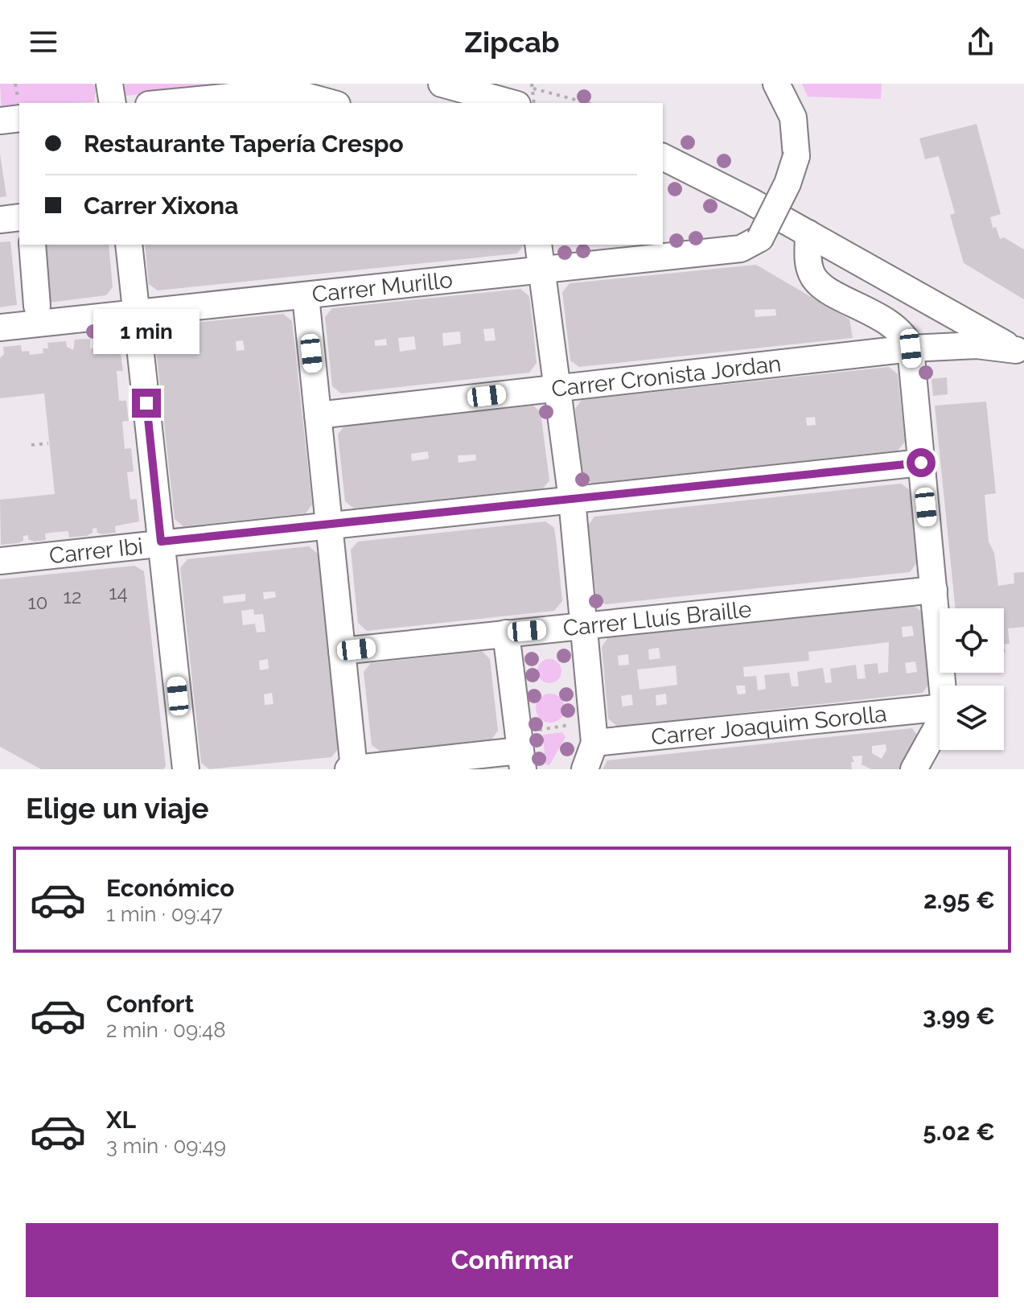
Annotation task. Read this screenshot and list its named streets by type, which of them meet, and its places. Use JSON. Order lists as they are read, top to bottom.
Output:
{
  "streets": {
    "street": [
      "Carrer Murillo",
      "Carrer Cronista Jordan",
      "Carrer Ibi",
      "Carrer Lluís Braille",
      "Carrer Joaquim Sorolla"
    ]
  },
  "house_numbers": ["14", "12", "10"],
  "page": {
    "header": "Zipcab",
    "banner": ["Restaurante Tapería Crespo", "Carrer Xixona"],
    "bubble": "1 min",
    "heading": "Elige un viaje",
    "list": [
      {
        "name": "Económico",
        "note": "1 min · 09:47",
        "value": "2.95 €"
      },
      {
        "name": "Confort",
        "note": "2 min · 09:48",
        "value": "3.99 €"
      },
      {
        "name": "XL",
        "note": "3 min · 09:49",
        "value": "5.02 €"
      }
    ],
    "buttons": "Confirmar"
  }
}
